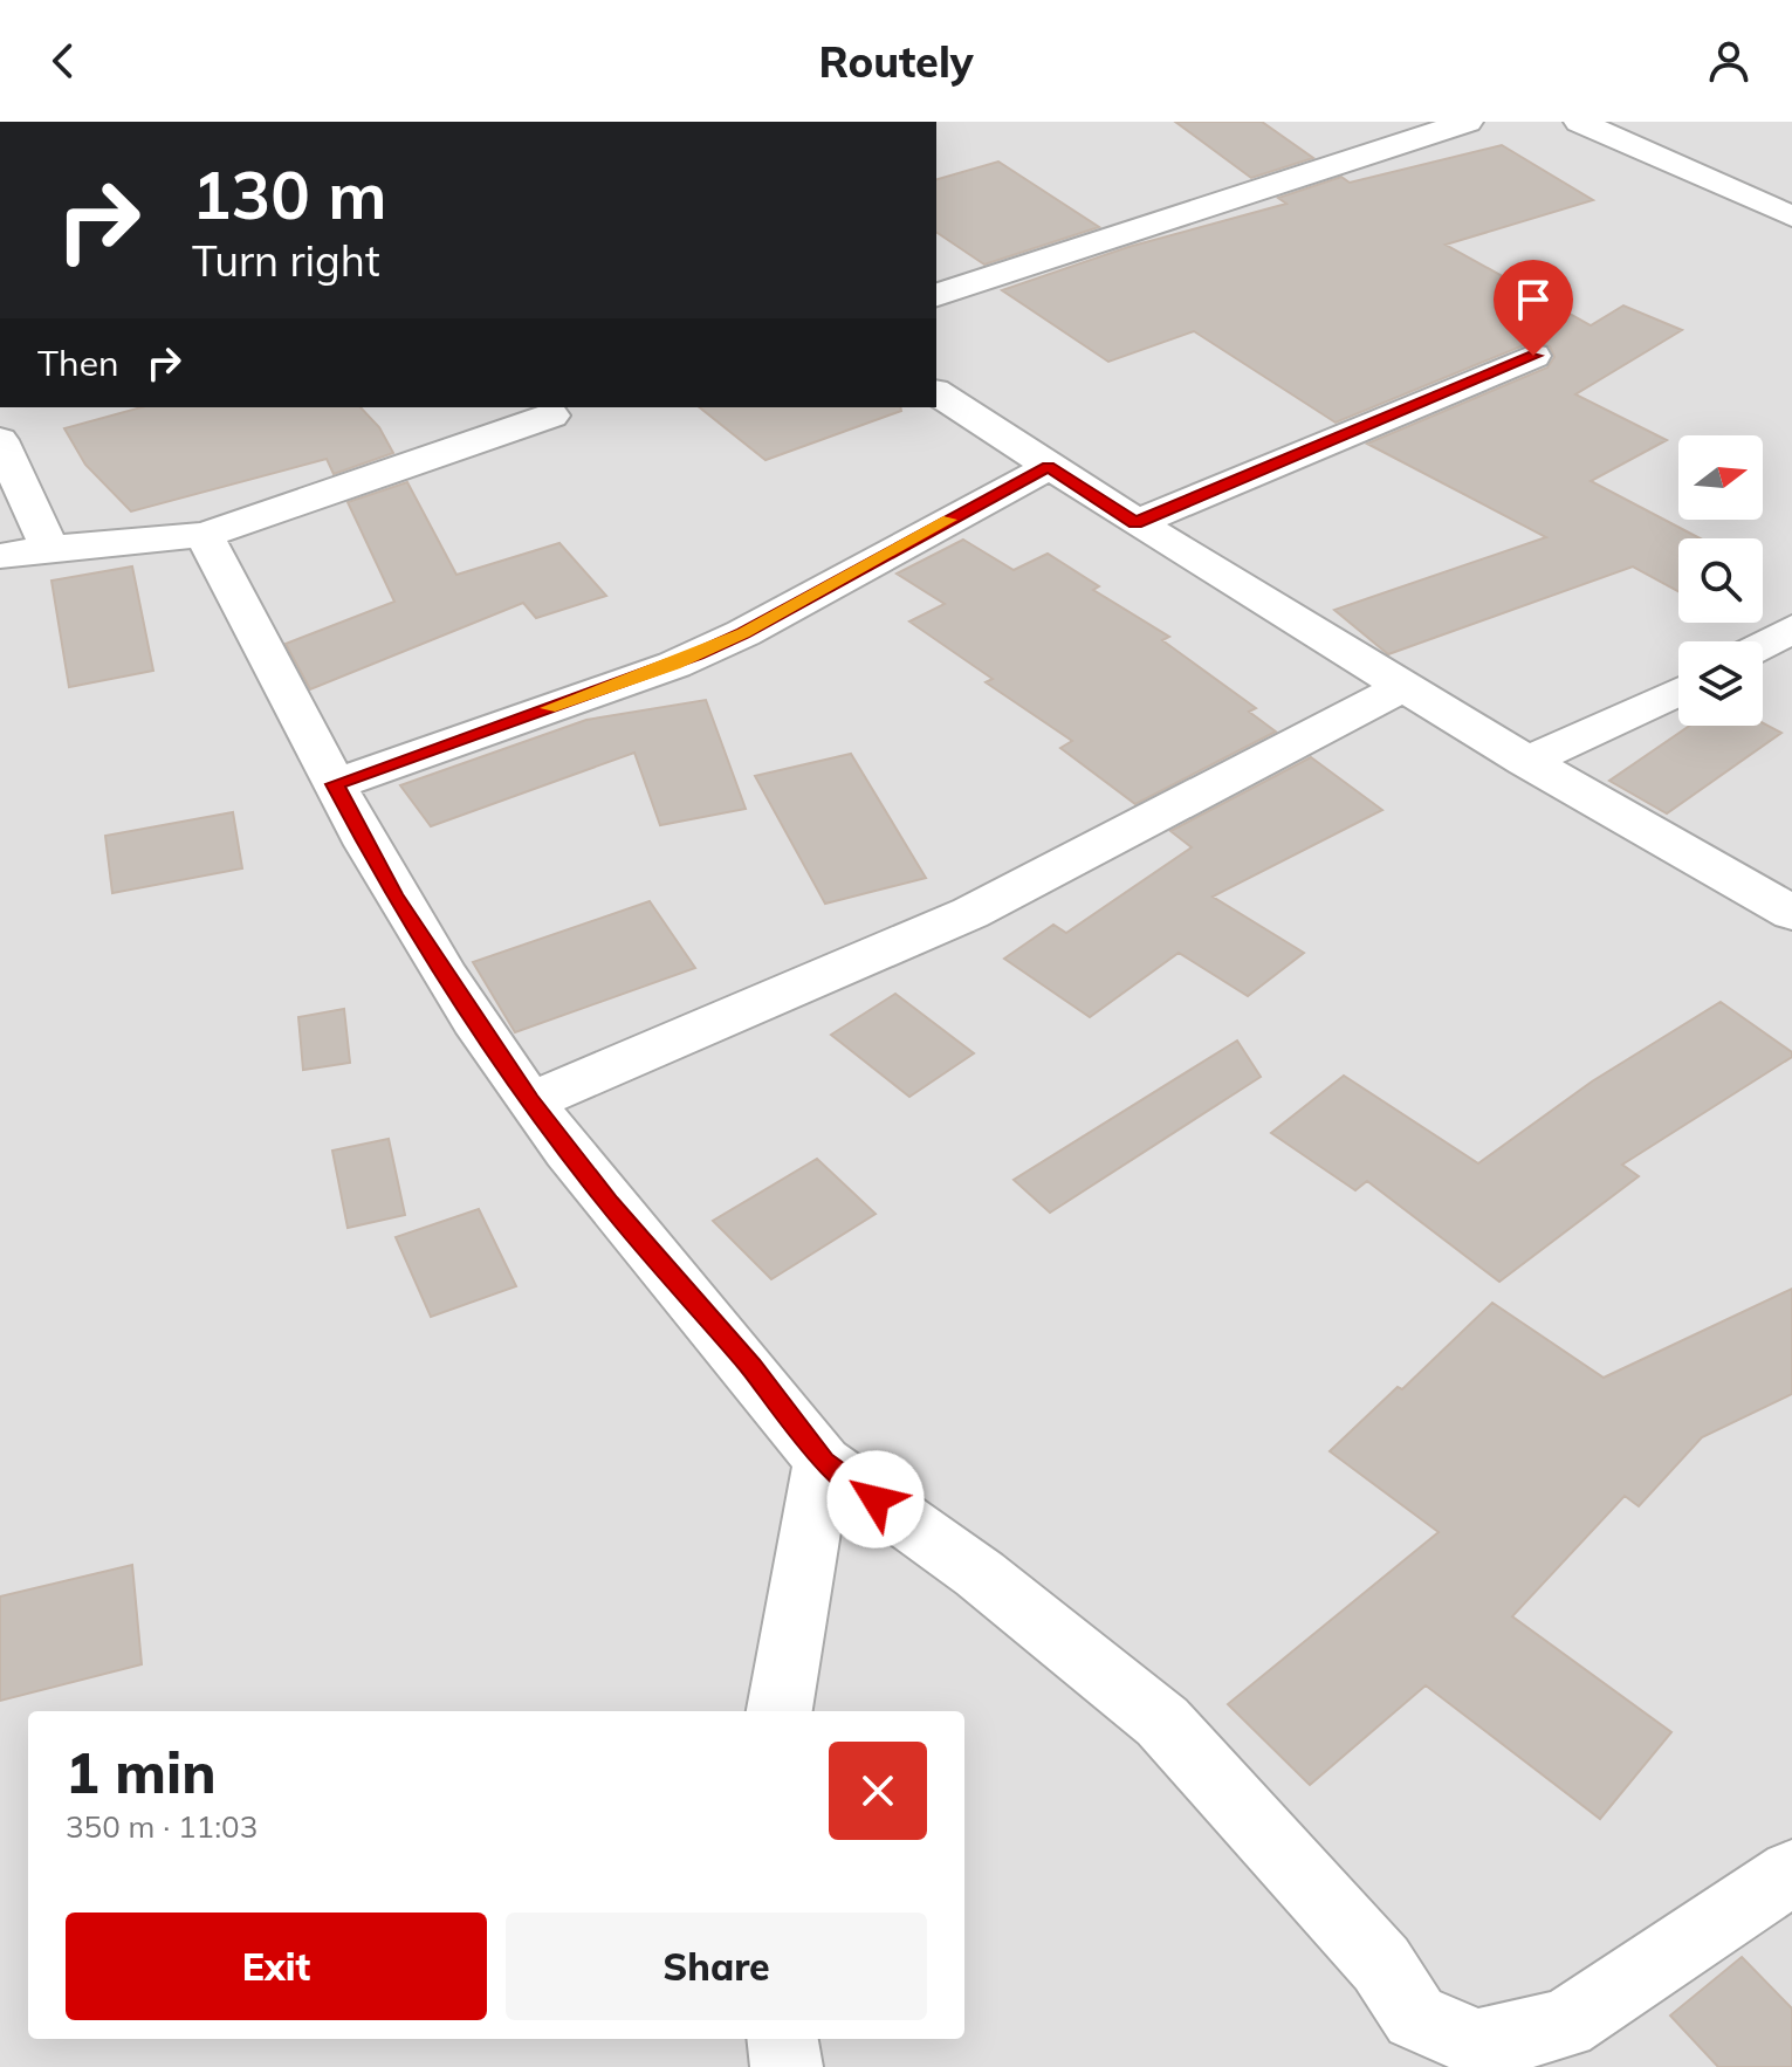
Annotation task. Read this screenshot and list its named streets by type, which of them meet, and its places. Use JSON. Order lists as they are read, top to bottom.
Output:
{
  "north": "right",
  "page": {
    "header": "Routely",
    "turn": ["130 m", "Turn right"],
    "then": "Then",
    "heading": ["1 min", "350 m · 11:03"],
    "buttons": ["Exit", "Share"]
  }
}
